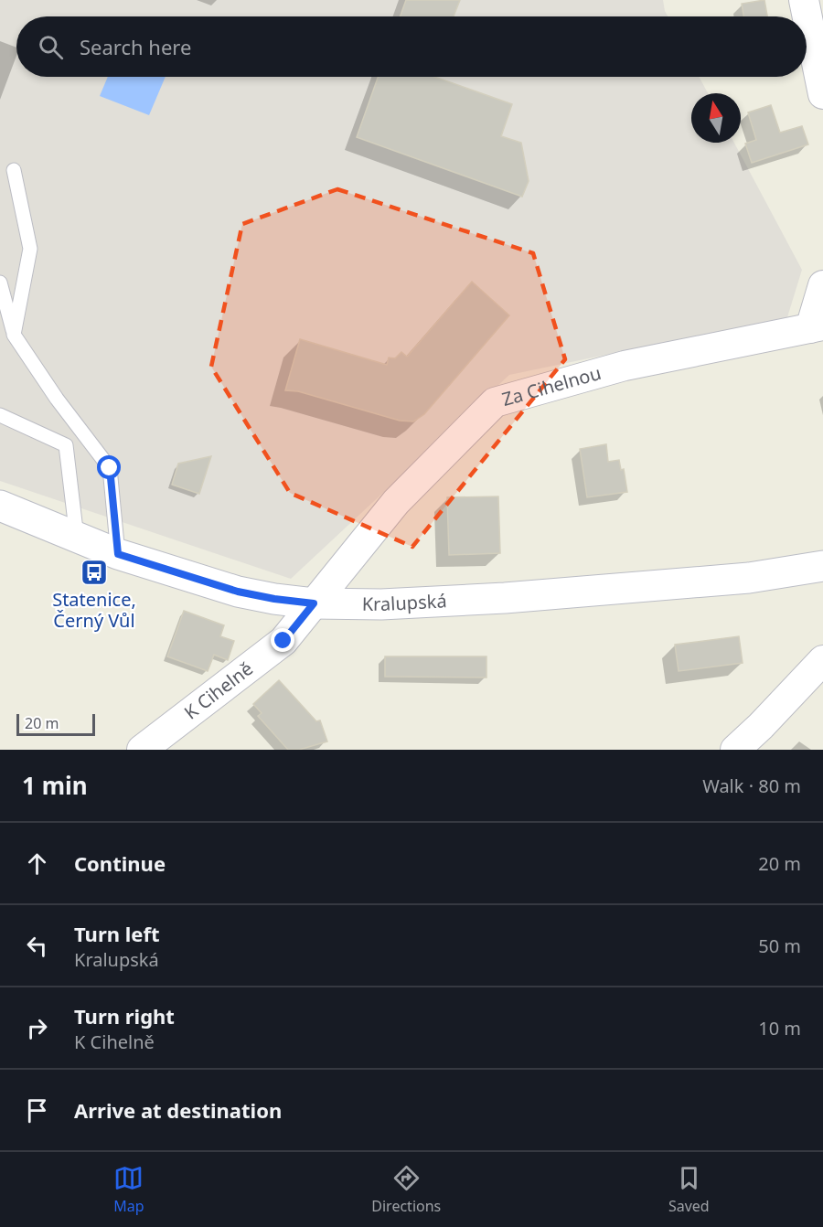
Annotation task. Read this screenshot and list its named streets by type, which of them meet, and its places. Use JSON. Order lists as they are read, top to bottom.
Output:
{
  "streets": {
    "main road": ["Kralupská"],
    "street": ["Za Cihelnou", "K Cihelně"]
  },
  "crossings": [
    ["Za Cihelnou", "Kralupská"],
    ["Za Cihelnou", "K Cihelně"],
    ["Kralupská", "K Cihelně"]
  ],
  "places": {
    "bus stop": ["Statenice, Černý Vůl"]
  },
  "scale_bar": "20 m",
  "north": "top",
  "page": {
    "search": "Search here",
    "scale": "20 m",
    "heading": ["1 min", "Walk · 80 m"],
    "list": [
      ["Continue", "20 m"],
      ["Turn left", "Kralupská", "50 m"],
      ["Turn right", "K Cihelně", "10 m"],
      "Arrive at destination"
    ],
    "nav": ["Map", "Directions", "Saved"]
  }
}
